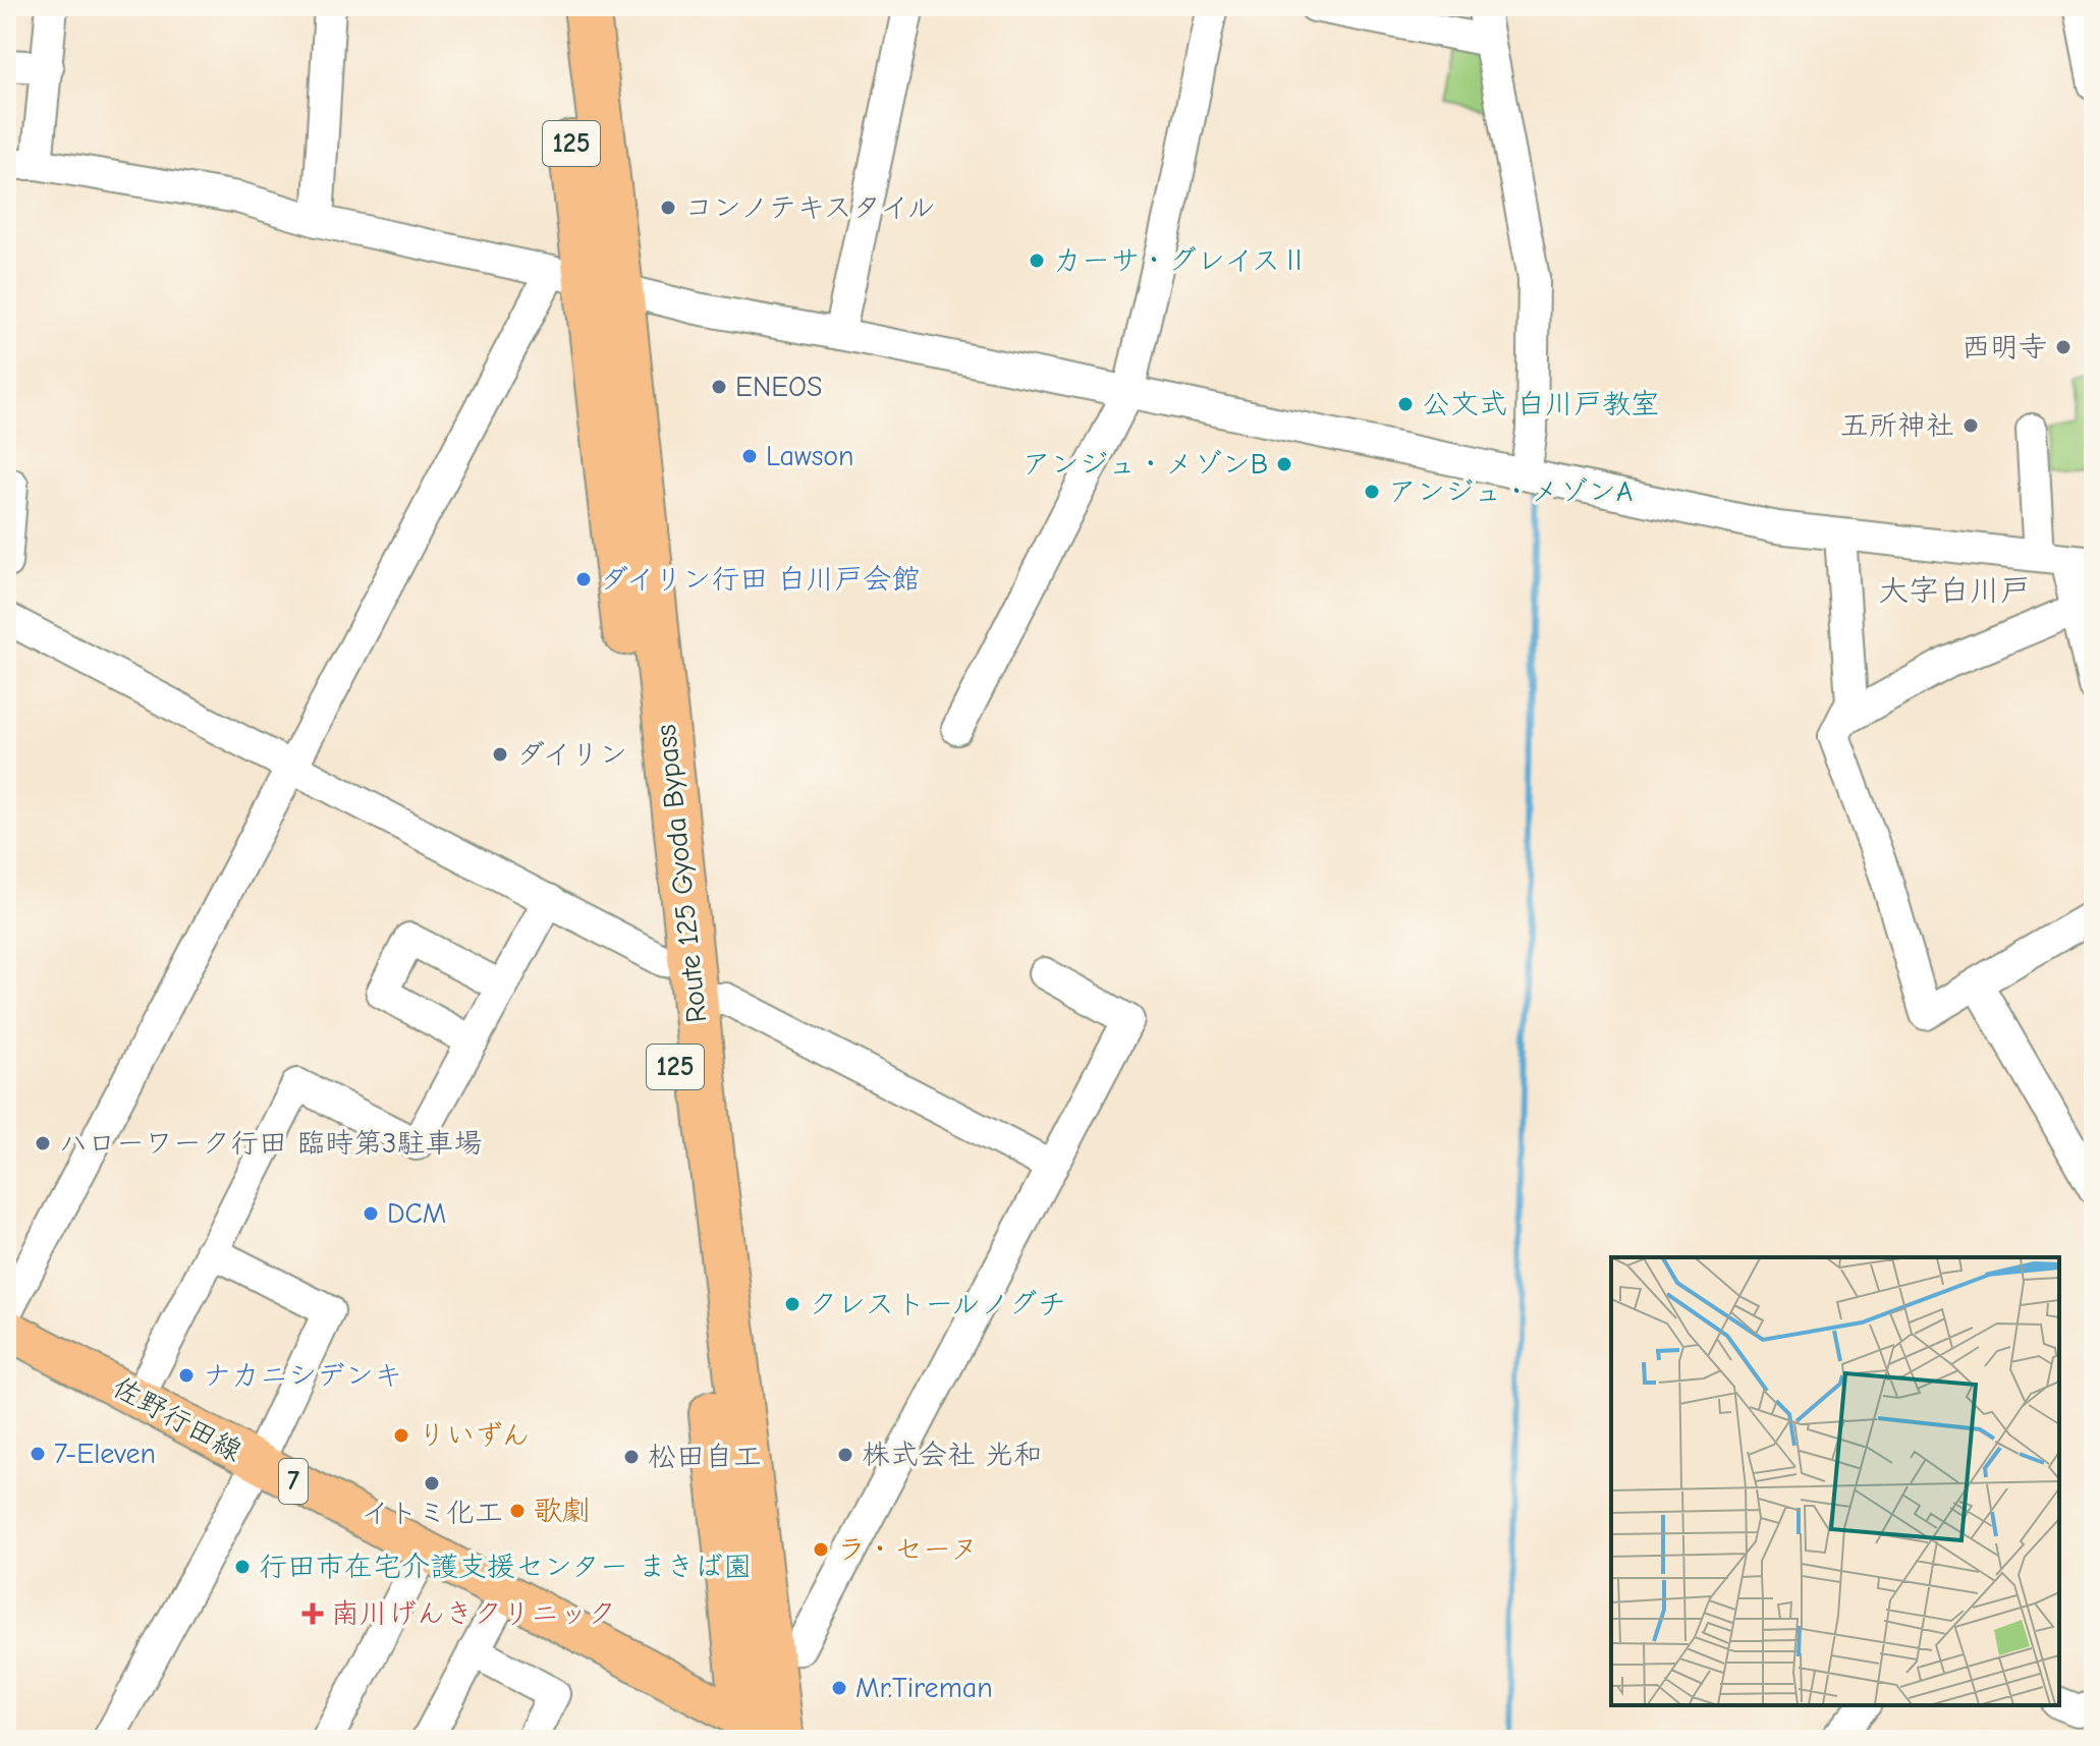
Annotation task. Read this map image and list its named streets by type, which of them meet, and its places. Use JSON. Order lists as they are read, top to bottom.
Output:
{
  "streets": {
    "highway": ["125", "Route 125 Gyoda Bypass"],
    "main road": ["佐野行田線", "7"]
  },
  "crossings": [
    ["Route 125 Gyoda Bypass", "佐野行田線"]
  ],
  "districts": ["大字白川戸"],
  "places": {
    "other": [
      "コンノテキスタイル",
      "カーサ・グレイスⅡ",
      "西明寺",
      "ENEOS",
      "公文式 白川戸教室",
      "五所神社",
      "Lawson",
      "アンジュ・メゾンB",
      "アンジュ・メゾンA",
      "ダイリン行田 白川戸会館",
      "ダイリン",
      "ハローワーク行田 臨時第3駐車場",
      "DCM",
      "クレストールノグチ",
      "ナカニシデンキ",
      "りいずん",
      "7-Eleven",
      "株式会社 光和",
      "松田自工",
      "イトミ化工",
      "歌劇",
      "ラ・セーヌ",
      "行田市在宅介護支援センター まきば園",
      "Mr.Tireman"
    ],
    "health": ["南川げんきクリニック"]
  }
}
